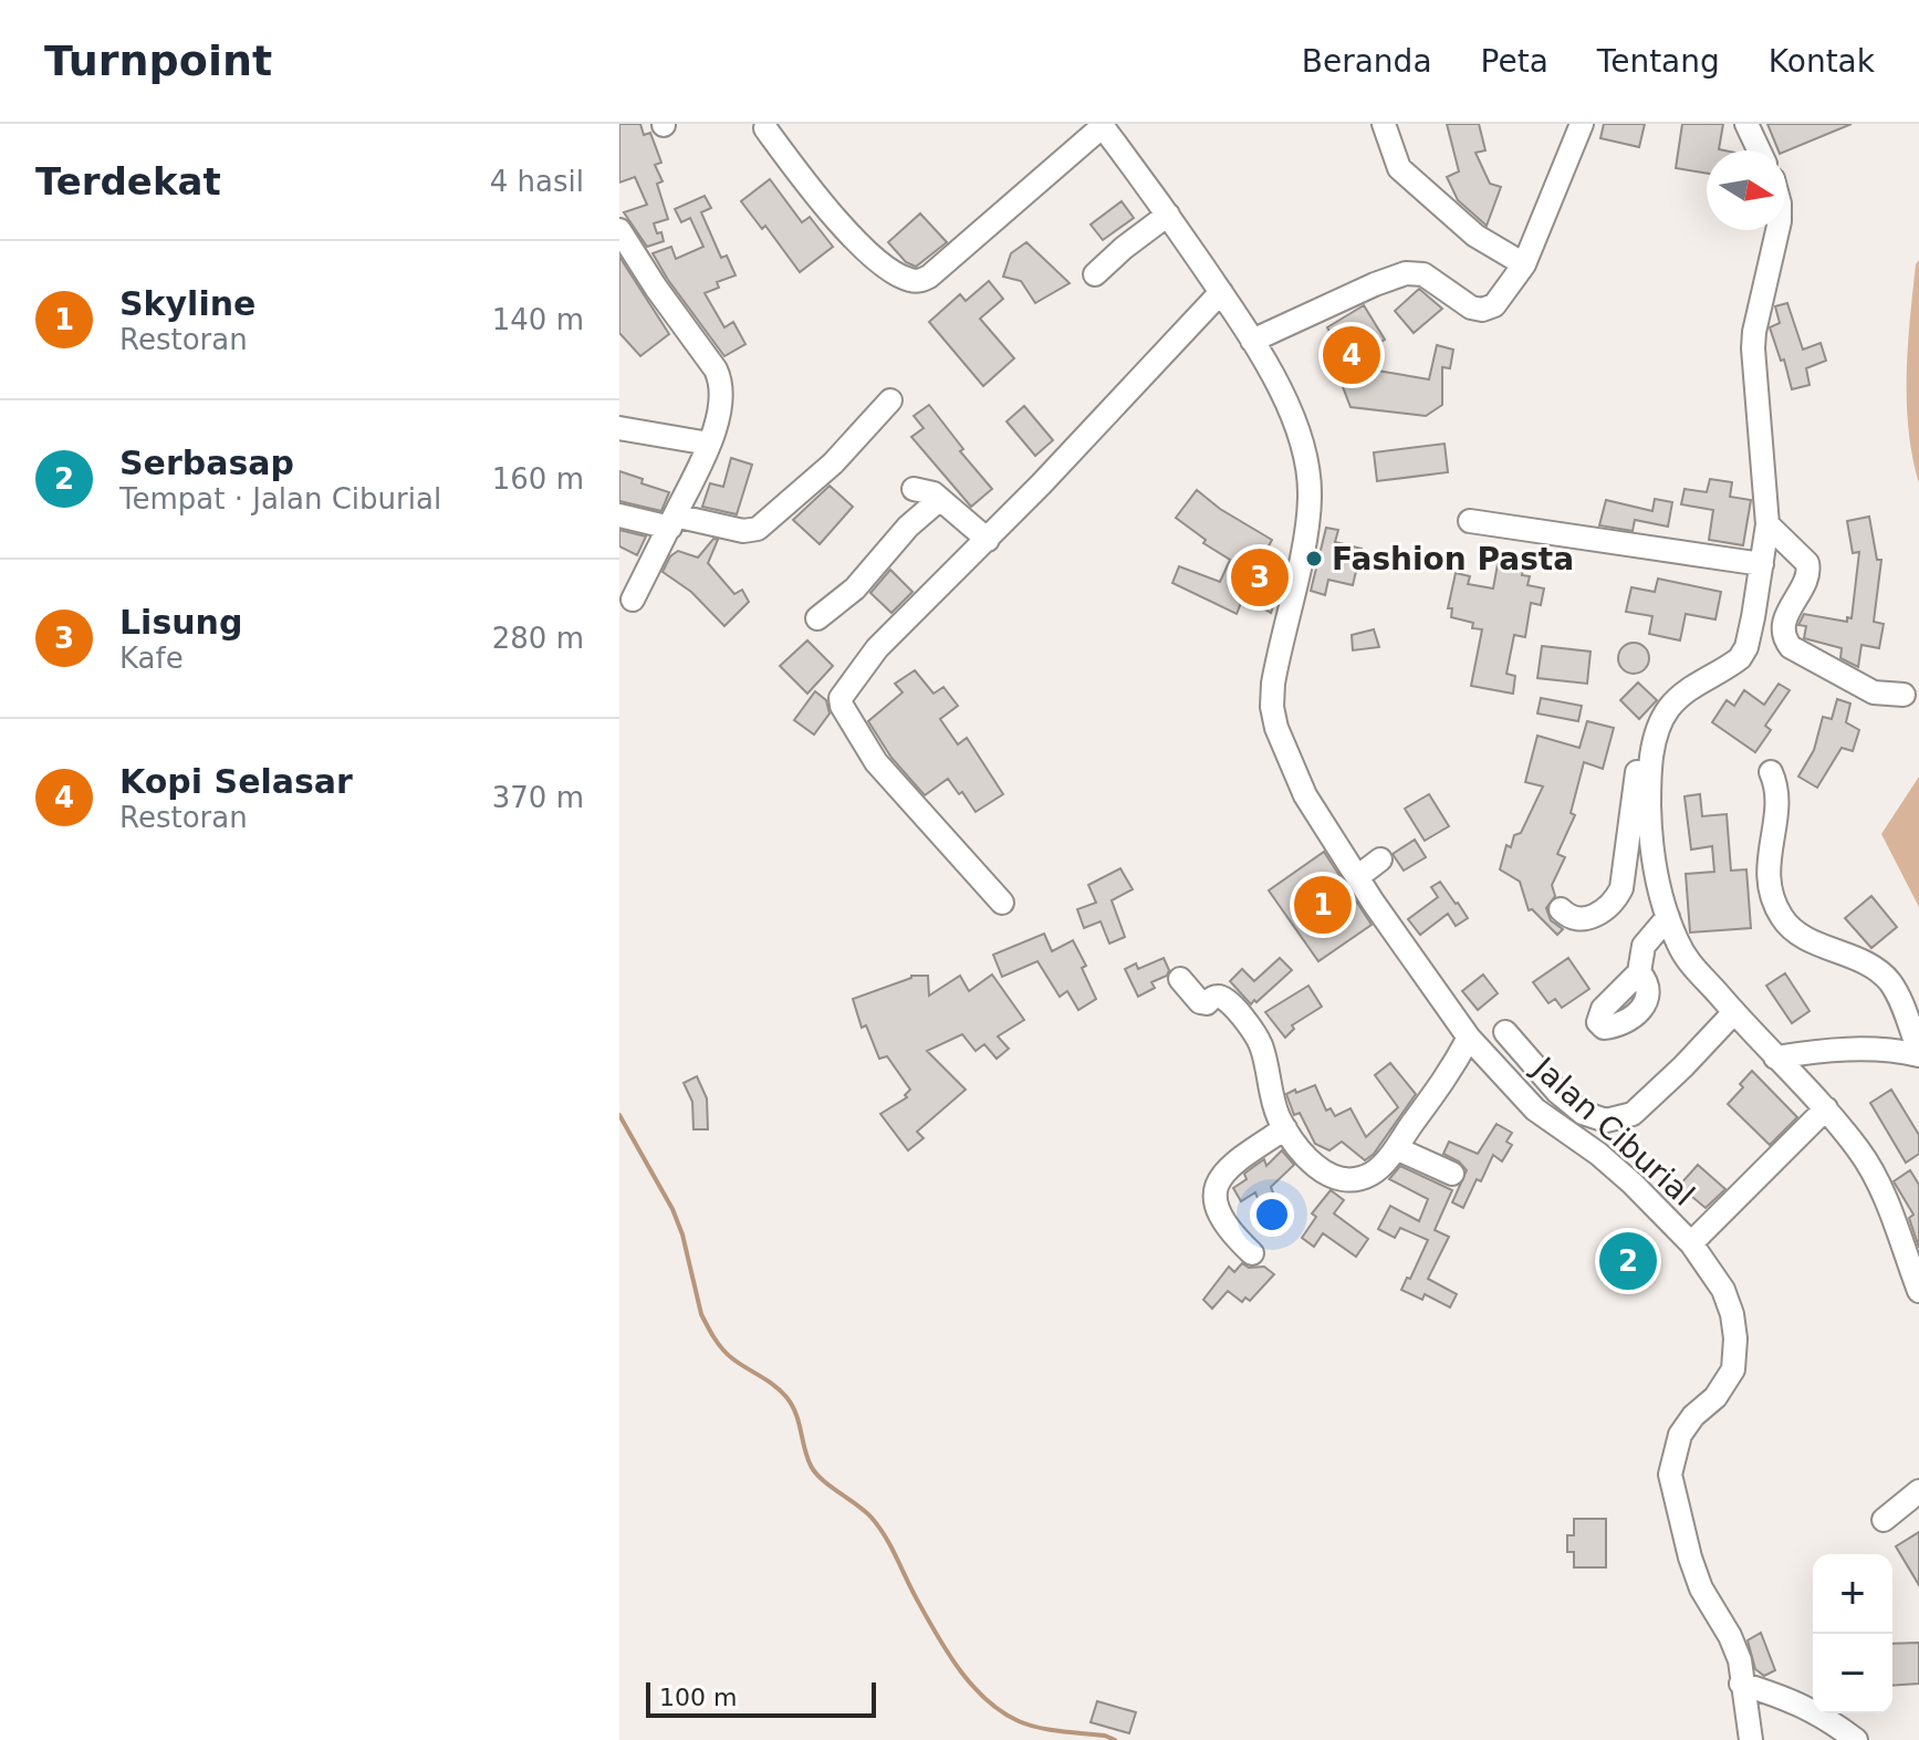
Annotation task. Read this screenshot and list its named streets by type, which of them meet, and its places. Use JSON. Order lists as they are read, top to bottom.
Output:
{
  "streets": {
    "street": ["Jalan Ciburial"]
  },
  "places": ["Fashion Pasta"],
  "scale_bar": "100 m",
  "north": "right",
  "page": {
    "header": "Turnpoint",
    "nav": [
      "Beranda",
      "Peta",
      "Tentang",
      "Kontak"
    ],
    "heading": ["Terdekat", "4 hasil"],
    "list": [
      {
        "mark": "1",
        "name": "Skyline",
        "note": "Restoran",
        "value": "140 m"
      },
      {
        "mark": "2",
        "name": "Serbasap",
        "note": "Tempat · Jalan Ciburial",
        "value": "160 m"
      },
      {
        "mark": "3",
        "name": "Lisung",
        "note": "Kafe",
        "value": "280 m"
      },
      {
        "mark": "4",
        "name": "Kopi Selasar",
        "note": "Restoran",
        "value": "370 m"
      }
    ],
    "pins": [
      "4",
      "3",
      "1",
      "2"
    ],
    "map_buttons": ["+", "−"],
    "scale": "100 m"
  }
}
